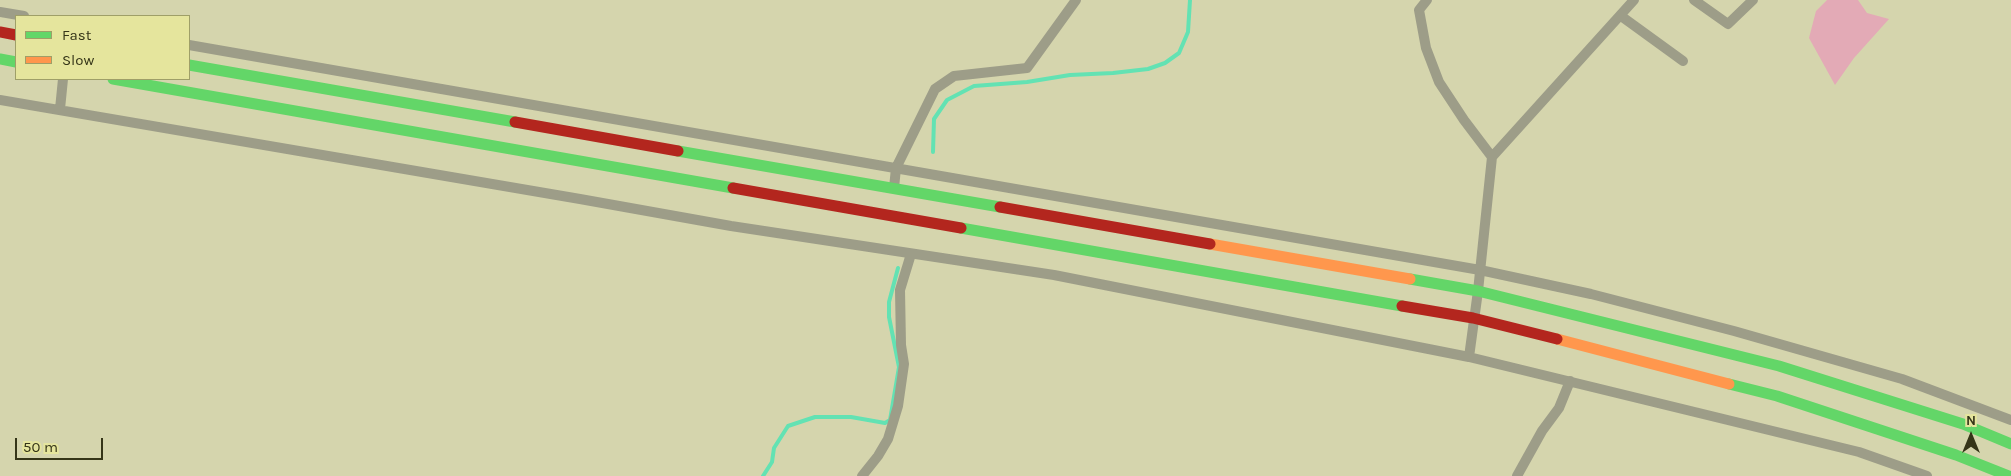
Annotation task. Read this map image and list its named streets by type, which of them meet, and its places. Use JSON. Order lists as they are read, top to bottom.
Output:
{
  "legend": ["Fast", "Slow"],
  "scale_bar": "50 m",
  "north": "top"
}
